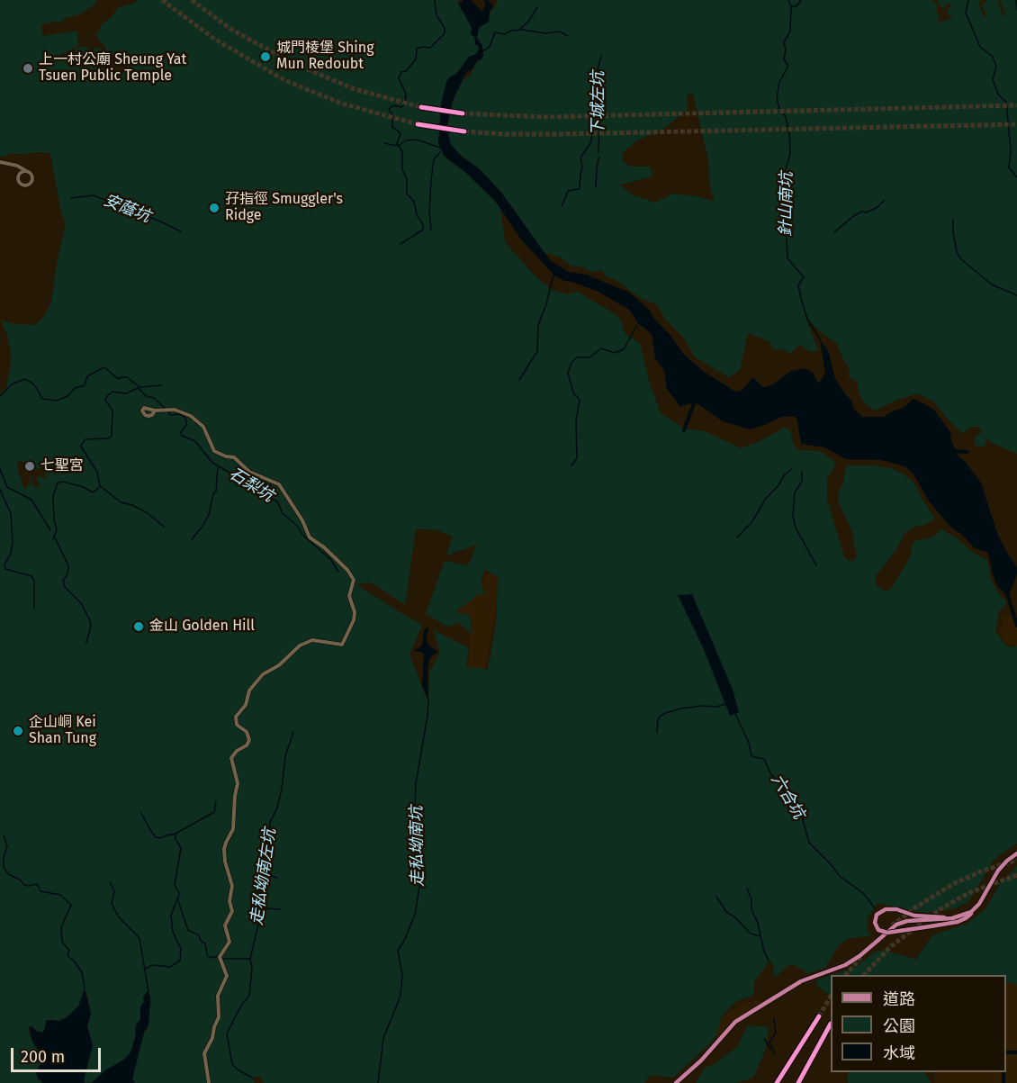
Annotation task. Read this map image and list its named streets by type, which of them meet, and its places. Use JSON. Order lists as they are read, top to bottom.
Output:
{
  "water": [
    "下城左坑",
    "針山南坑",
    "安蔭坑",
    "石梨坑",
    "六合坑",
    "走私坳南坑",
    "走私坳南左坑"
  ],
  "places": [
    "城門棱堡 Shing Mun Redoubt",
    "上一村公廟 Sheung Yat Tsuen Public Temple",
    "孖指徑 Smuggler's Ridge",
    "七聖宮",
    "金山 Golden Hill",
    "企山峒 Kei Shan Tung"
  ],
  "legend": ["道路", "公園", "水域"],
  "scale_bar": "200 m"
}
